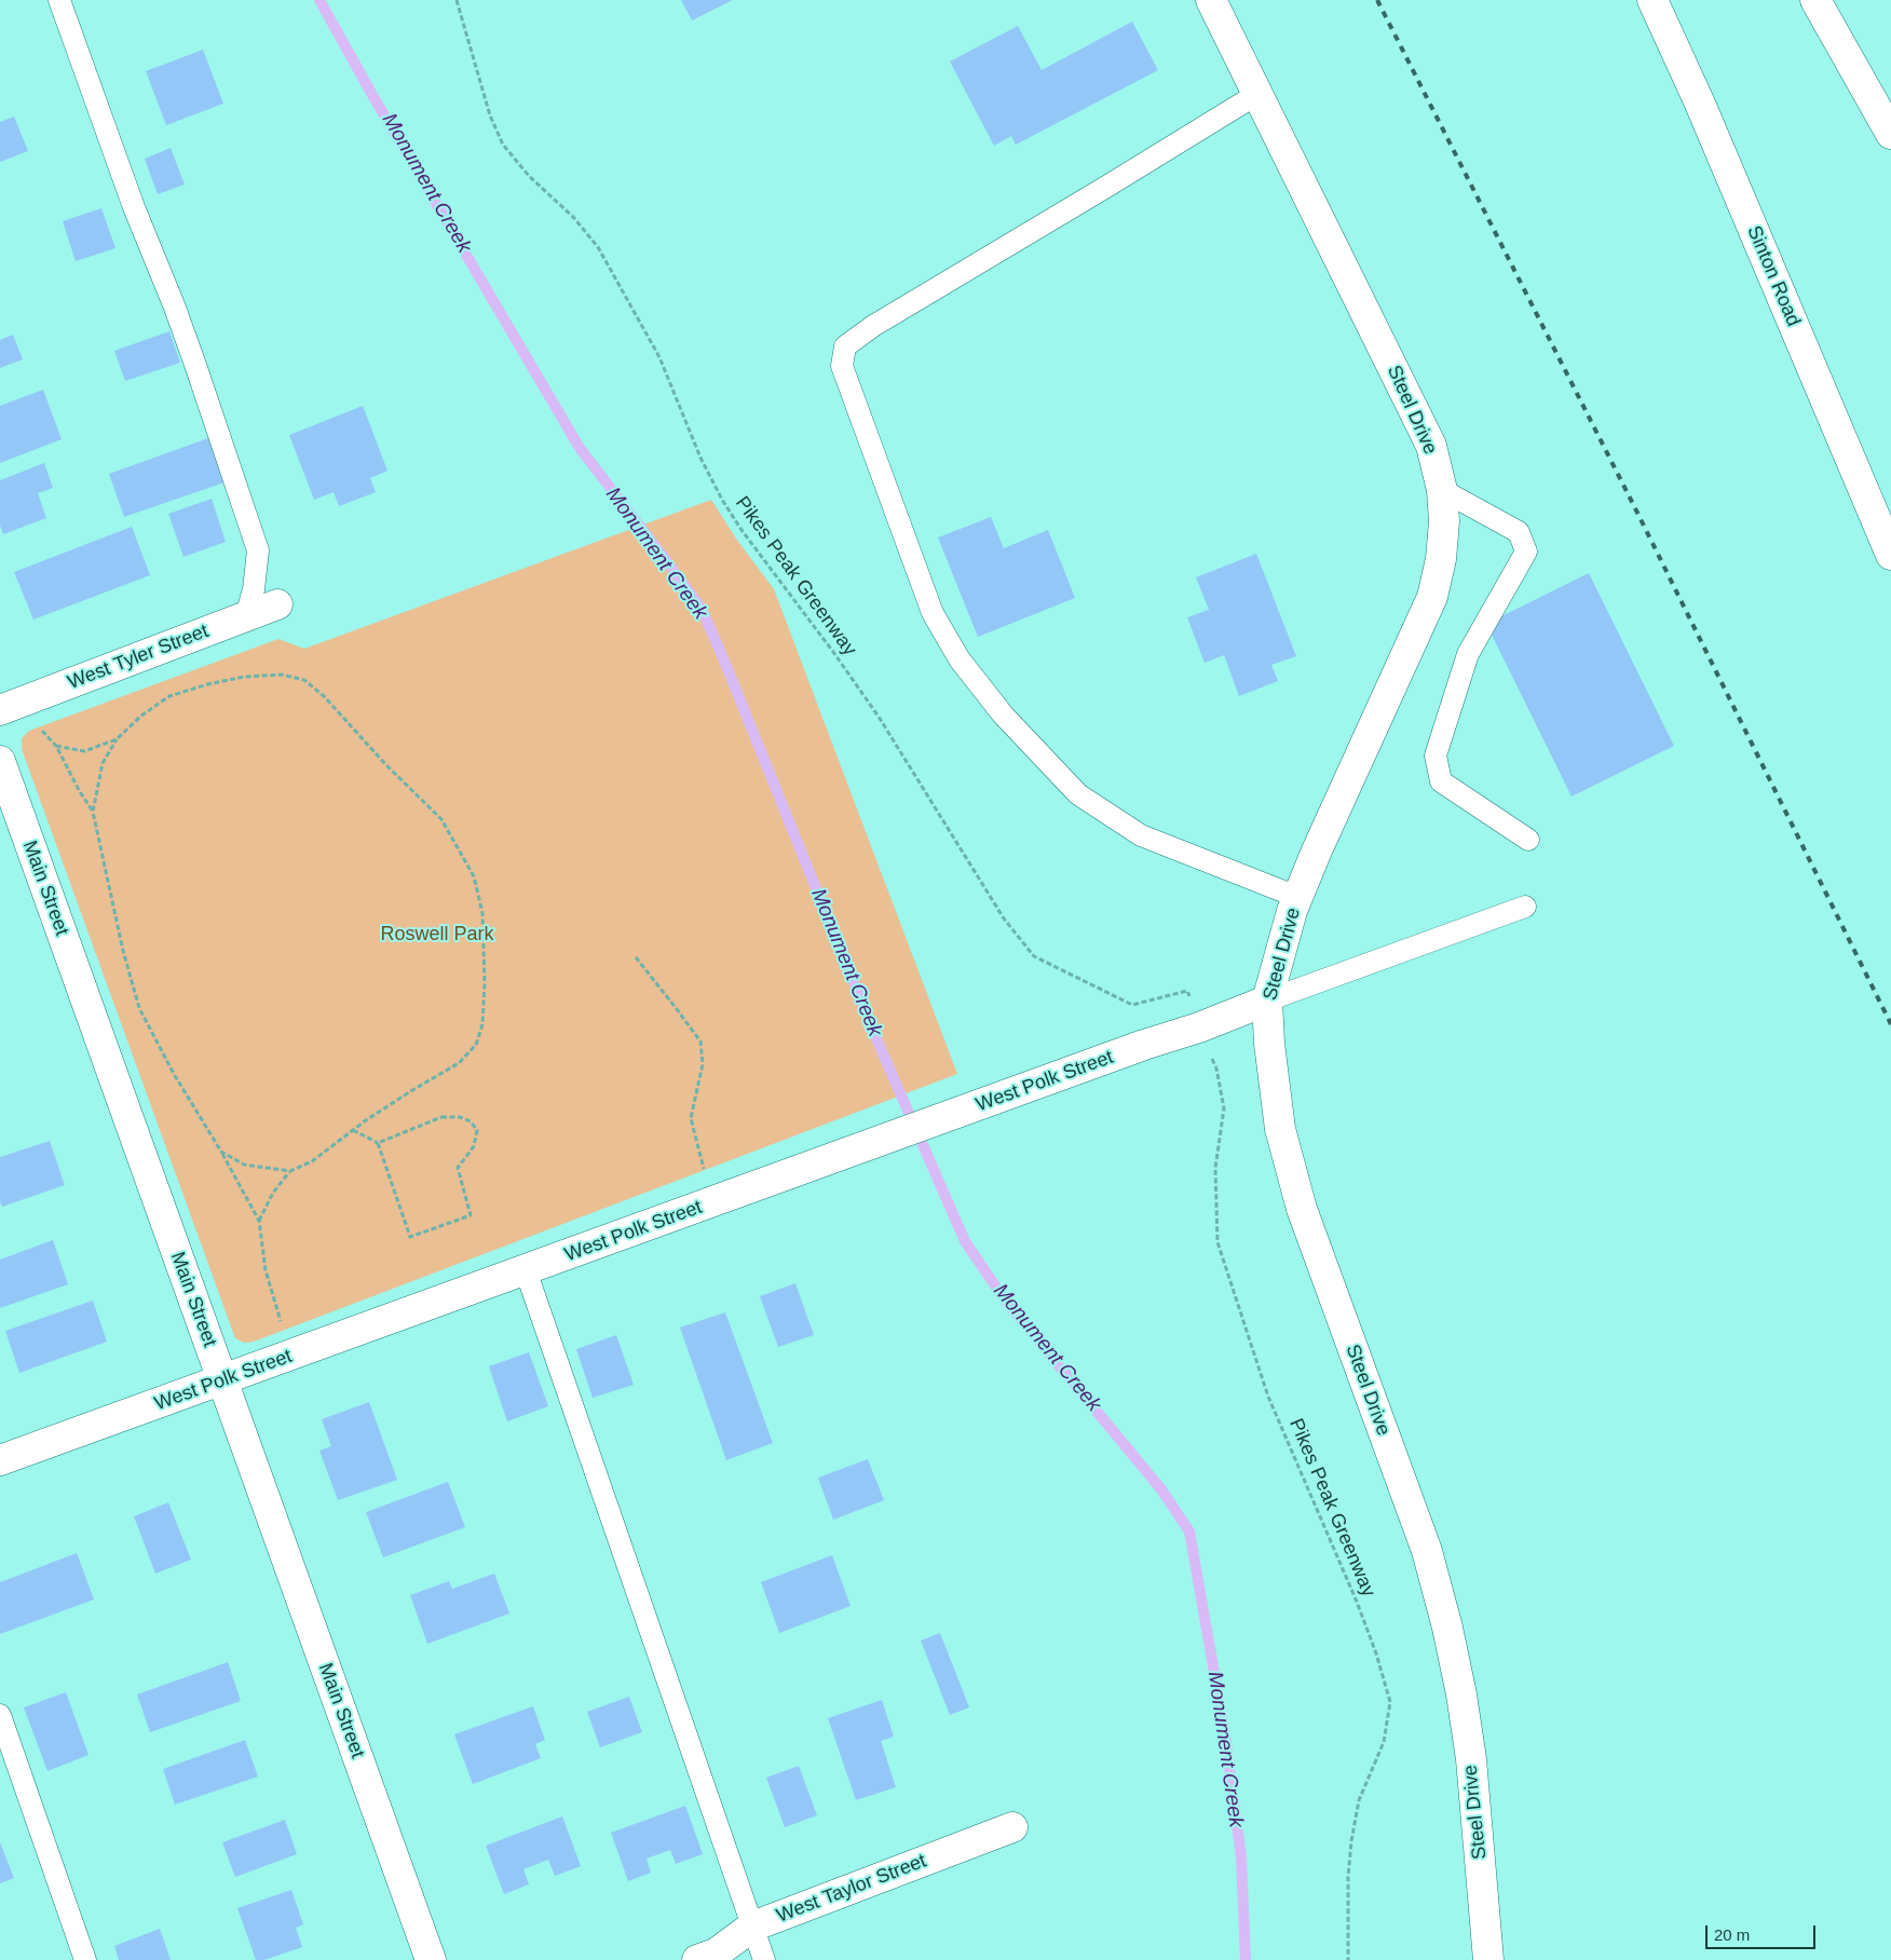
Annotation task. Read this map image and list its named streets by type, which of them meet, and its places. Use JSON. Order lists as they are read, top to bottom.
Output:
{
  "streets": {
    "main road": [
      "Sinton Road",
      "Steel Drive",
      "West Tyler Street",
      "Main Street",
      "West Polk Street",
      "West Taylor Street"
    ],
    "path": ["Pikes Peak Greenway"]
  },
  "crossings": [
    ["Steel Drive", "West Polk Street"],
    ["Main Street", "West Polk Street"]
  ],
  "water": ["Monument Creek"],
  "parks": ["Roswell Park"],
  "scale_bar": "20 m"
}
